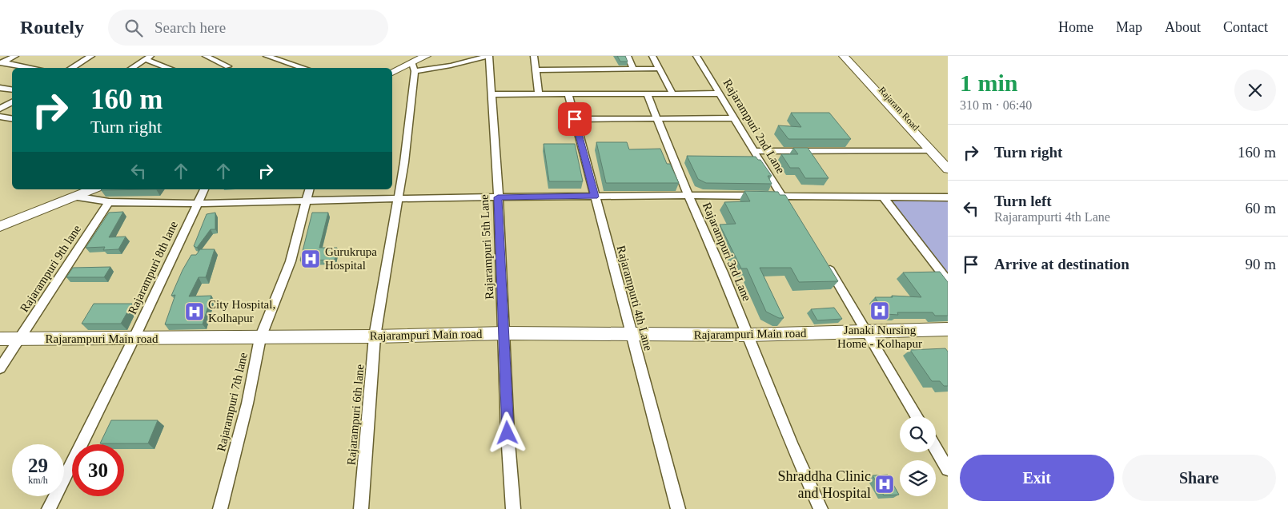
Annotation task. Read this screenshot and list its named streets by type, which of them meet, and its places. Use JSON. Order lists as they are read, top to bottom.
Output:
{
  "streets": {
    "street": [
      "Rajaram Road",
      "Rajarampuri 2nd Lane",
      "Rajarampuri 5th Lane",
      "Rajarampuri 3rd Lane",
      "Rajarampuri 8th lane",
      "Rajarampuri 9th lane",
      "Rajarampurti 4th Lane",
      "Rajarampuri Main road",
      "Rajarampuri 7th lane",
      "Rajarampuri 6th lane"
    ]
  },
  "crossings": [
    ["Rajarampuri 5th Lane", "Rajarampuri Main road"],
    ["Rajarampuri 3rd Lane", "Rajarampuri Main road"],
    ["Rajarampuri 8th lane", "Rajarampuri Main road"],
    ["Rajarampuri 9th lane", "Rajarampuri Main road"],
    ["Rajarampurti 4th Lane", "Rajarampuri Main road"],
    ["Rajarampuri Main road", "Rajarampuri 7th lane"],
    ["Rajarampuri Main road", "Rajarampuri 6th lane"]
  ],
  "places": {
    "hospital": [
      "Gurukrupa Hospital",
      "Janaki Nursing Home - Kolhapur",
      "City Hospital, Kolhapur",
      "Shraddha Clinic and Hospital"
    ]
  },
  "page": {
    "header": "Routely",
    "search": "Search here",
    "nav": [
      "Home",
      "Map",
      "About",
      "Contact"
    ],
    "heading": ["1 min", "310 m · 06:40"],
    "turn": ["160 m", "Turn right"],
    "list": [
      {
        "name": "Turn right",
        "value": "160 m"
      },
      {
        "name": "Turn left",
        "note": "Rajarampurti 4th Lane",
        "value": "60 m"
      },
      {
        "name": "Arrive at destination",
        "value": "90 m"
      }
    ],
    "speed": "29 km/h",
    "limit": "30",
    "buttons": ["Exit", "Share"]
  }
}
